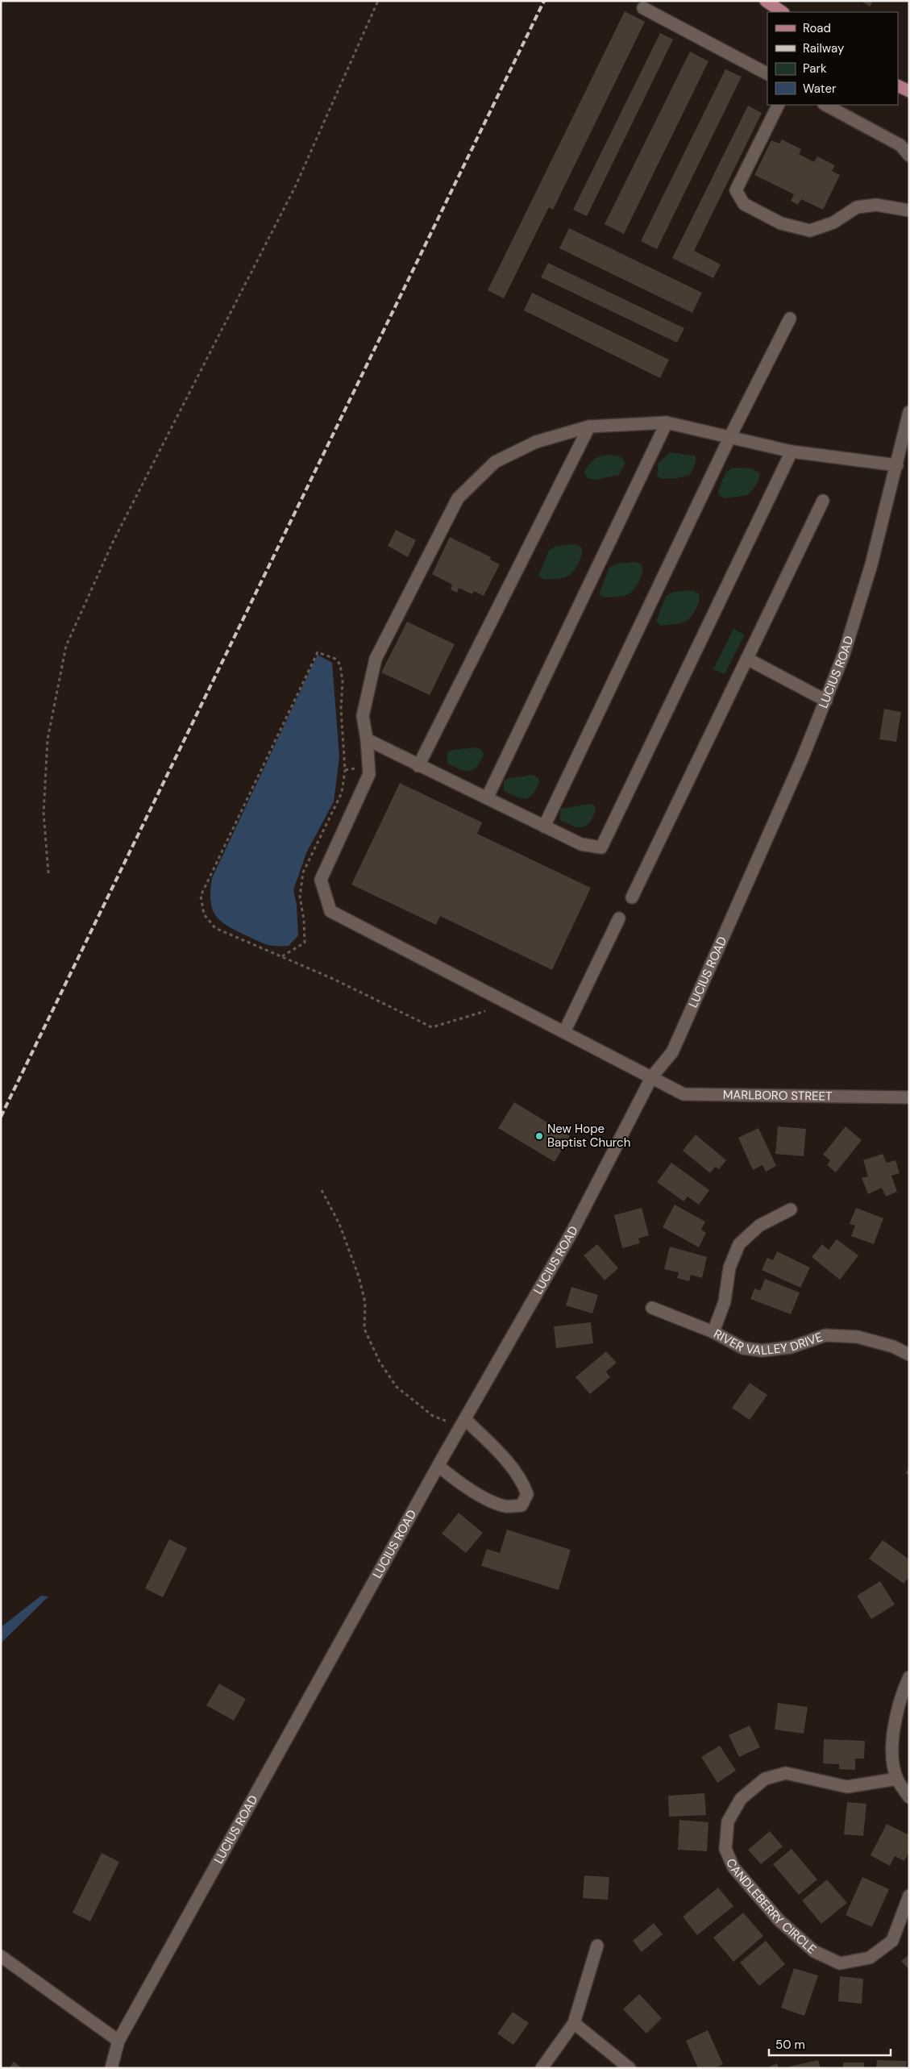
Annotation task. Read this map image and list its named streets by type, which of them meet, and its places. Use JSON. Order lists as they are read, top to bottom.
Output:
{
  "streets": {
    "street": [
      "LUCIUS ROAD",
      "MARLBORO STREET",
      "RIVER VALLEY DRIVE",
      "CANDLEBERRY CIRCLE"
    ]
  },
  "crossings": [
    ["LUCIUS ROAD", "MARLBORO STREET"]
  ],
  "places": ["New Hope Baptist Church"],
  "legend": [
    "Road",
    "Railway",
    "Park",
    "Water"
  ],
  "scale_bar": "50 m"
}
